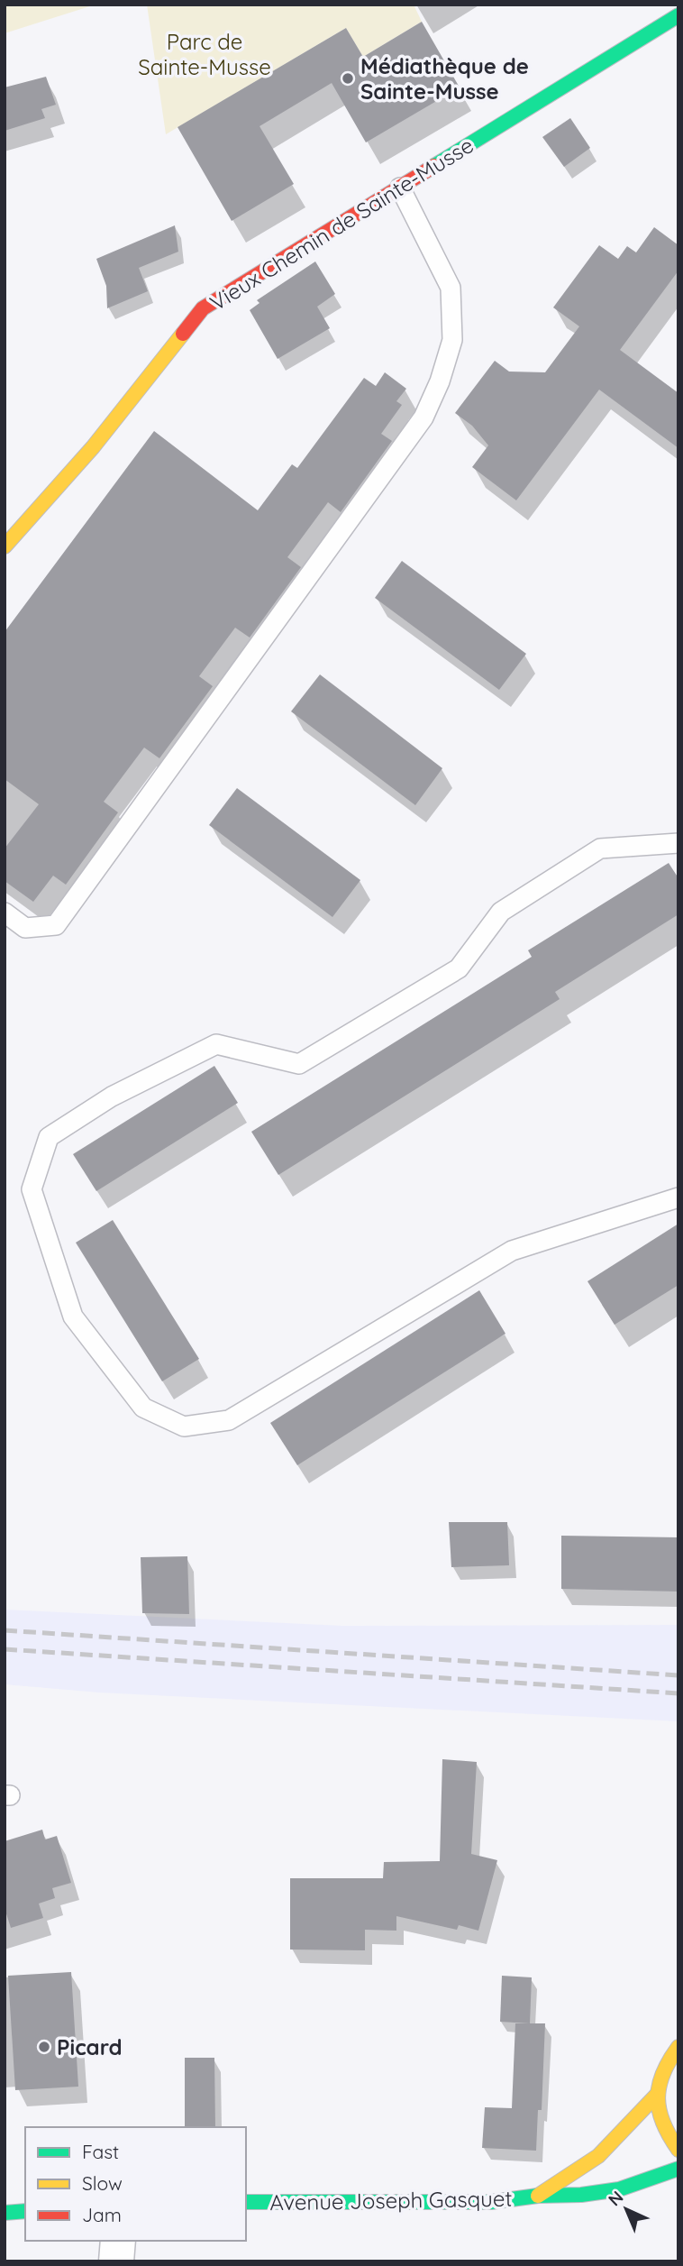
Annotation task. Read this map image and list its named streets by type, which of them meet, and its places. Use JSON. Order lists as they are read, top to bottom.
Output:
{
  "streets": {
    "street": ["Vieux Chemin de Sainte-Musse", "Avenue Joseph Gasquet"]
  },
  "parks": ["Parc de Sainte-Musse"],
  "places": ["Médiathèque de Sainte-Musse", "Picard"],
  "legend": ["Fast", "Slow", "Jam"],
  "north": "top left"
}
